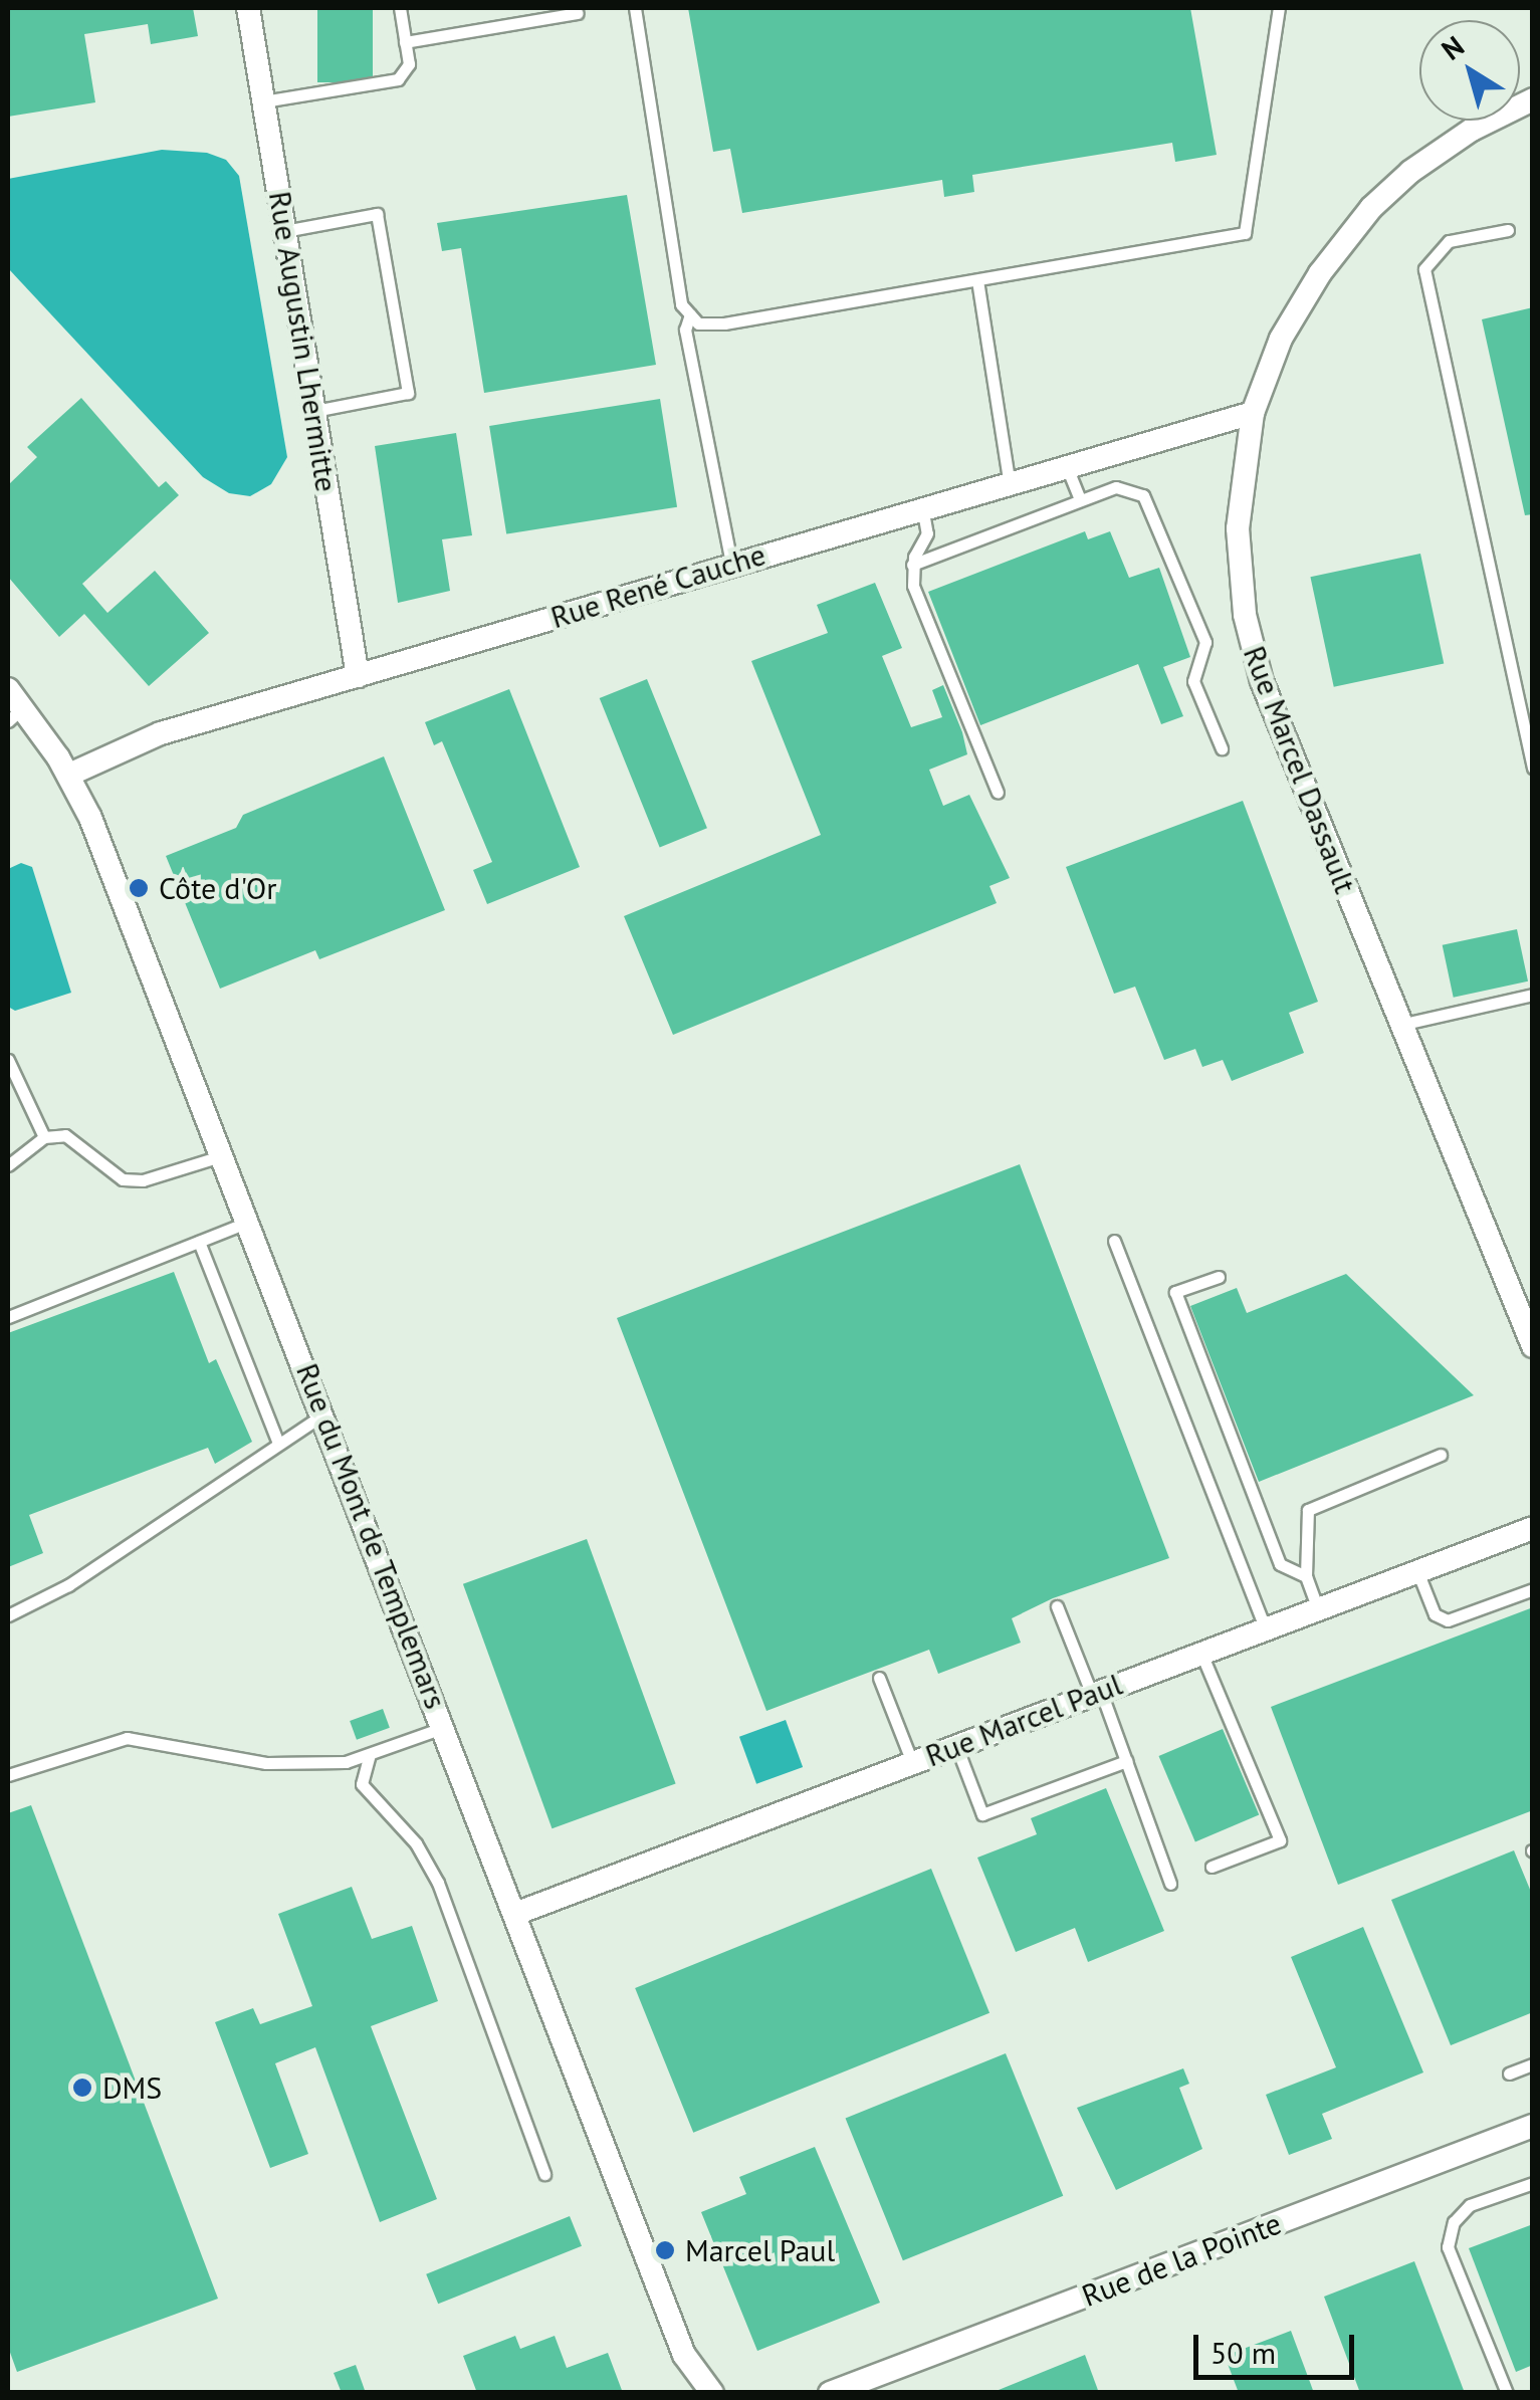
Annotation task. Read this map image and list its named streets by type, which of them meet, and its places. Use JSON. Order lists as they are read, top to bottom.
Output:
{
  "streets": {
    "street": [
      "Rue Augustin Lhermitte",
      "Rue René Cauche",
      "Rue Marcel Dassault",
      "Rue du Mont de Templemars",
      "Rue Marcel Paul",
      "Rue de la Pointe"
    ]
  },
  "crossings": [
    ["Rue Augustin Lhermitte", "Rue René Cauche"],
    ["Rue René Cauche", "Rue Marcel Dassault"],
    ["Rue René Cauche", "Rue du Mont de Templemars"],
    ["Rue du Mont de Templemars", "Rue Marcel Paul"]
  ],
  "places": ["Côte d'Or", "DMS", "Marcel Paul"],
  "scale_bar": "50 m",
  "north": "top left"
}
